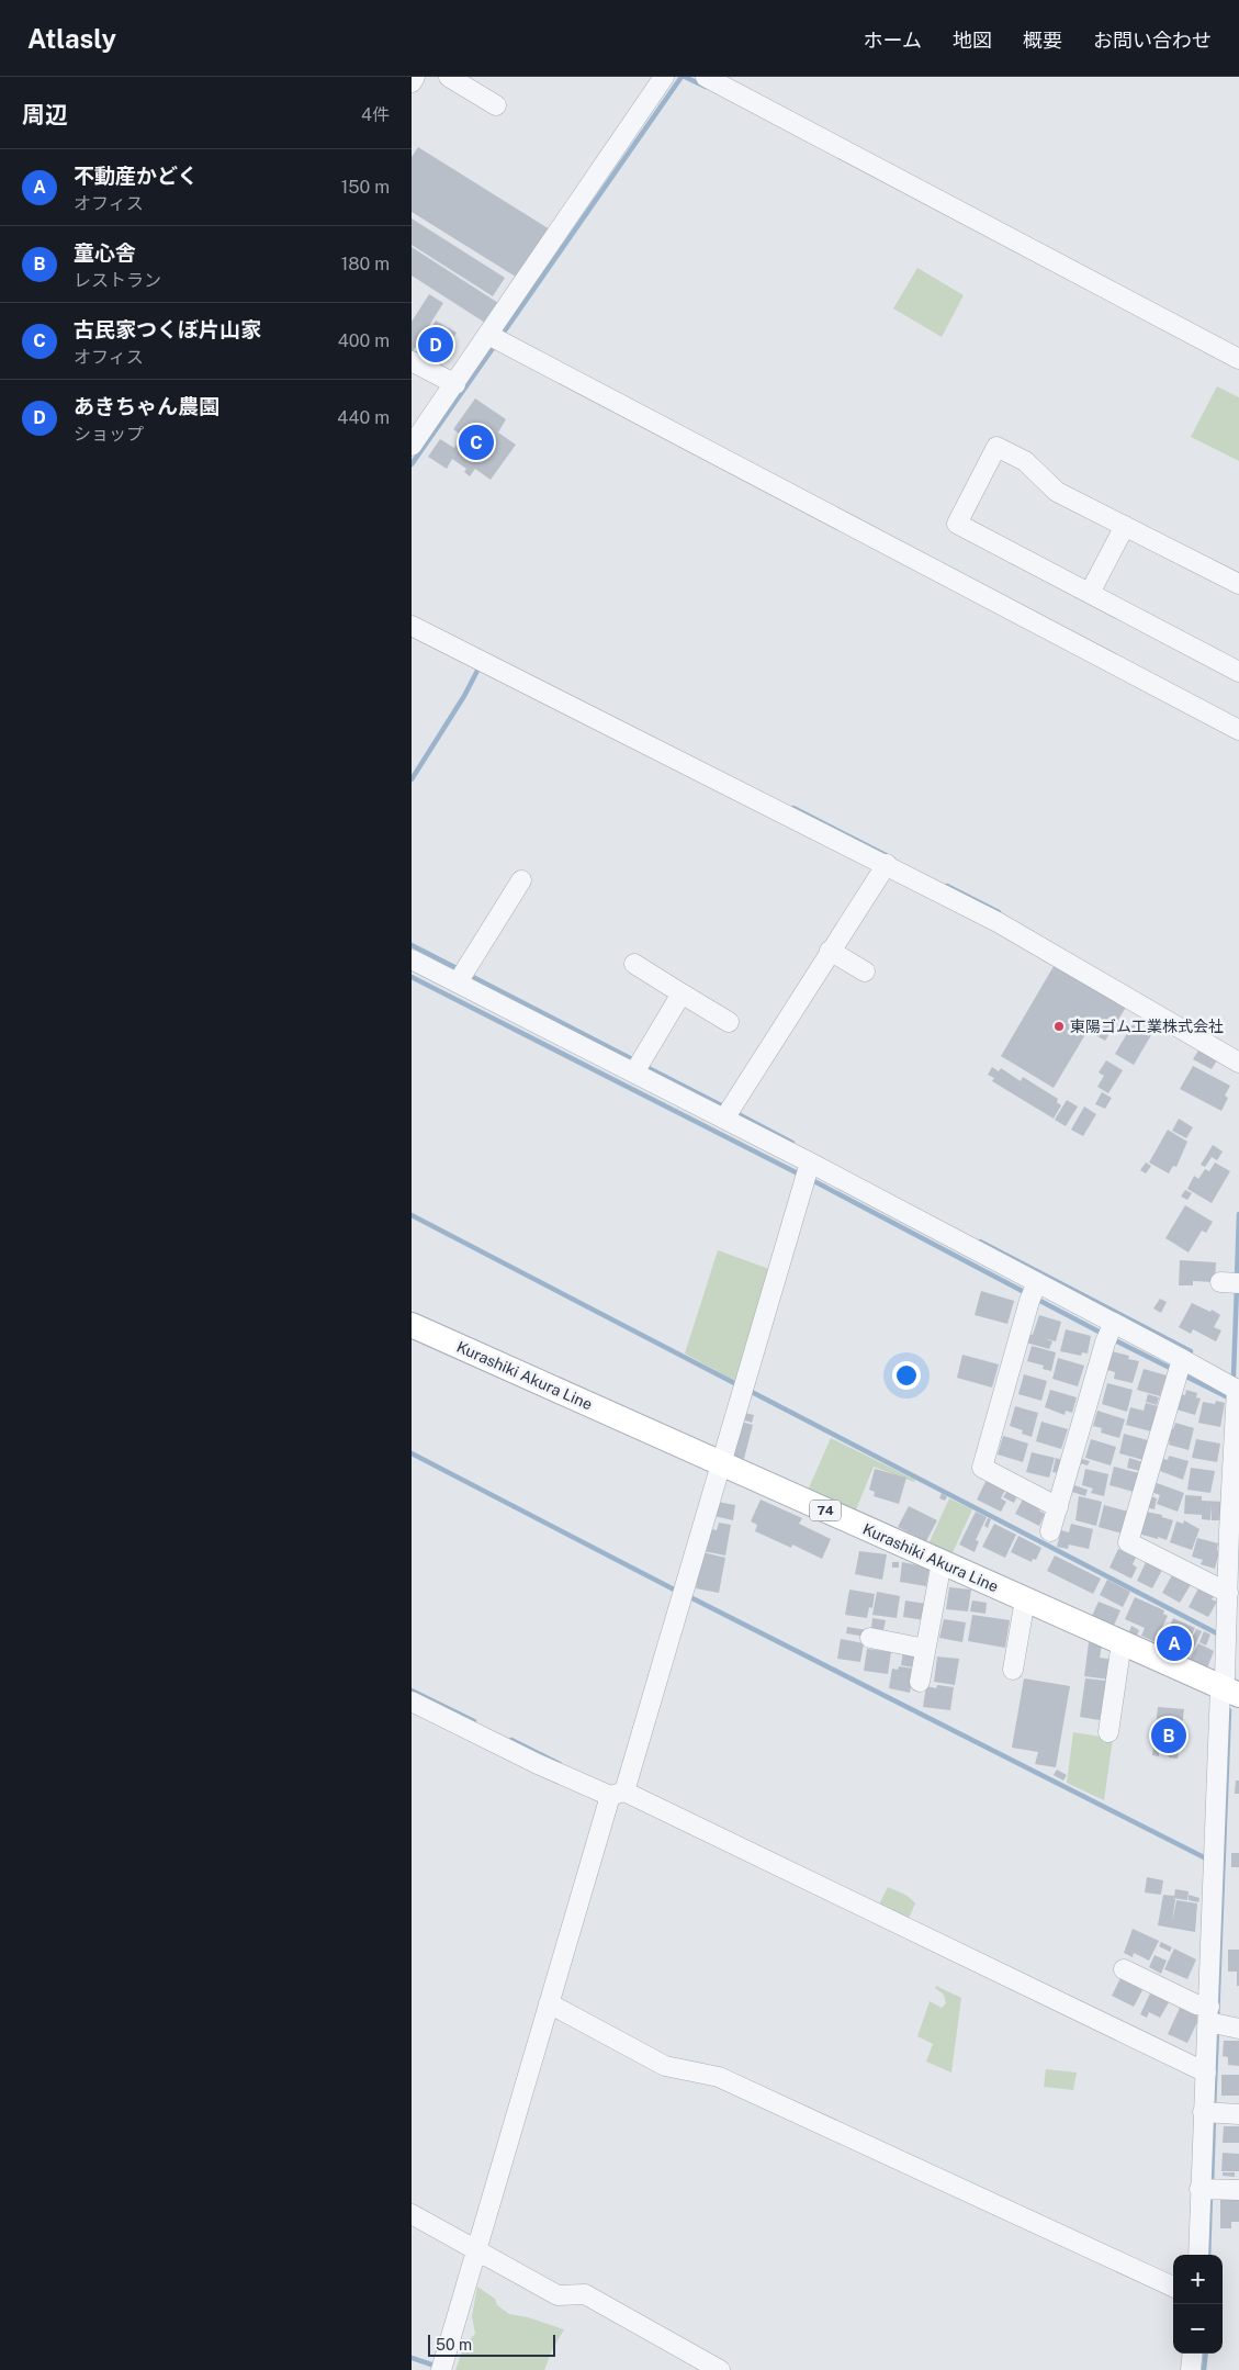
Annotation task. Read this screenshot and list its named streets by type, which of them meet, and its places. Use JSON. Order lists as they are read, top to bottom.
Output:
{
  "streets": {
    "main road": ["Kurashiki Akura Line", "74"]
  },
  "places": ["東陽ゴム工業株式会社"],
  "scale_bar": "50 m",
  "page": {
    "header": "Atlasly",
    "nav": [
      "ホーム",
      "地図",
      "概要",
      "お問い合わせ"
    ],
    "heading": ["周辺", "4件"],
    "list": [
      {
        "mark": "A",
        "name": "不動産かどく",
        "note": "オフィス",
        "value": "150 m"
      },
      {
        "mark": "B",
        "name": "童心舎",
        "note": "レストラン",
        "value": "180 m"
      },
      {
        "mark": "C",
        "name": "古民家つくぼ片山家",
        "note": "オフィス",
        "value": "400 m"
      },
      {
        "mark": "D",
        "name": "あきちゃん農園",
        "note": "ショップ",
        "value": "440 m"
      }
    ],
    "pins": [
      "D",
      "C",
      "A",
      "B"
    ],
    "map_buttons": ["+", "−"],
    "scale": "50 m"
  }
}
